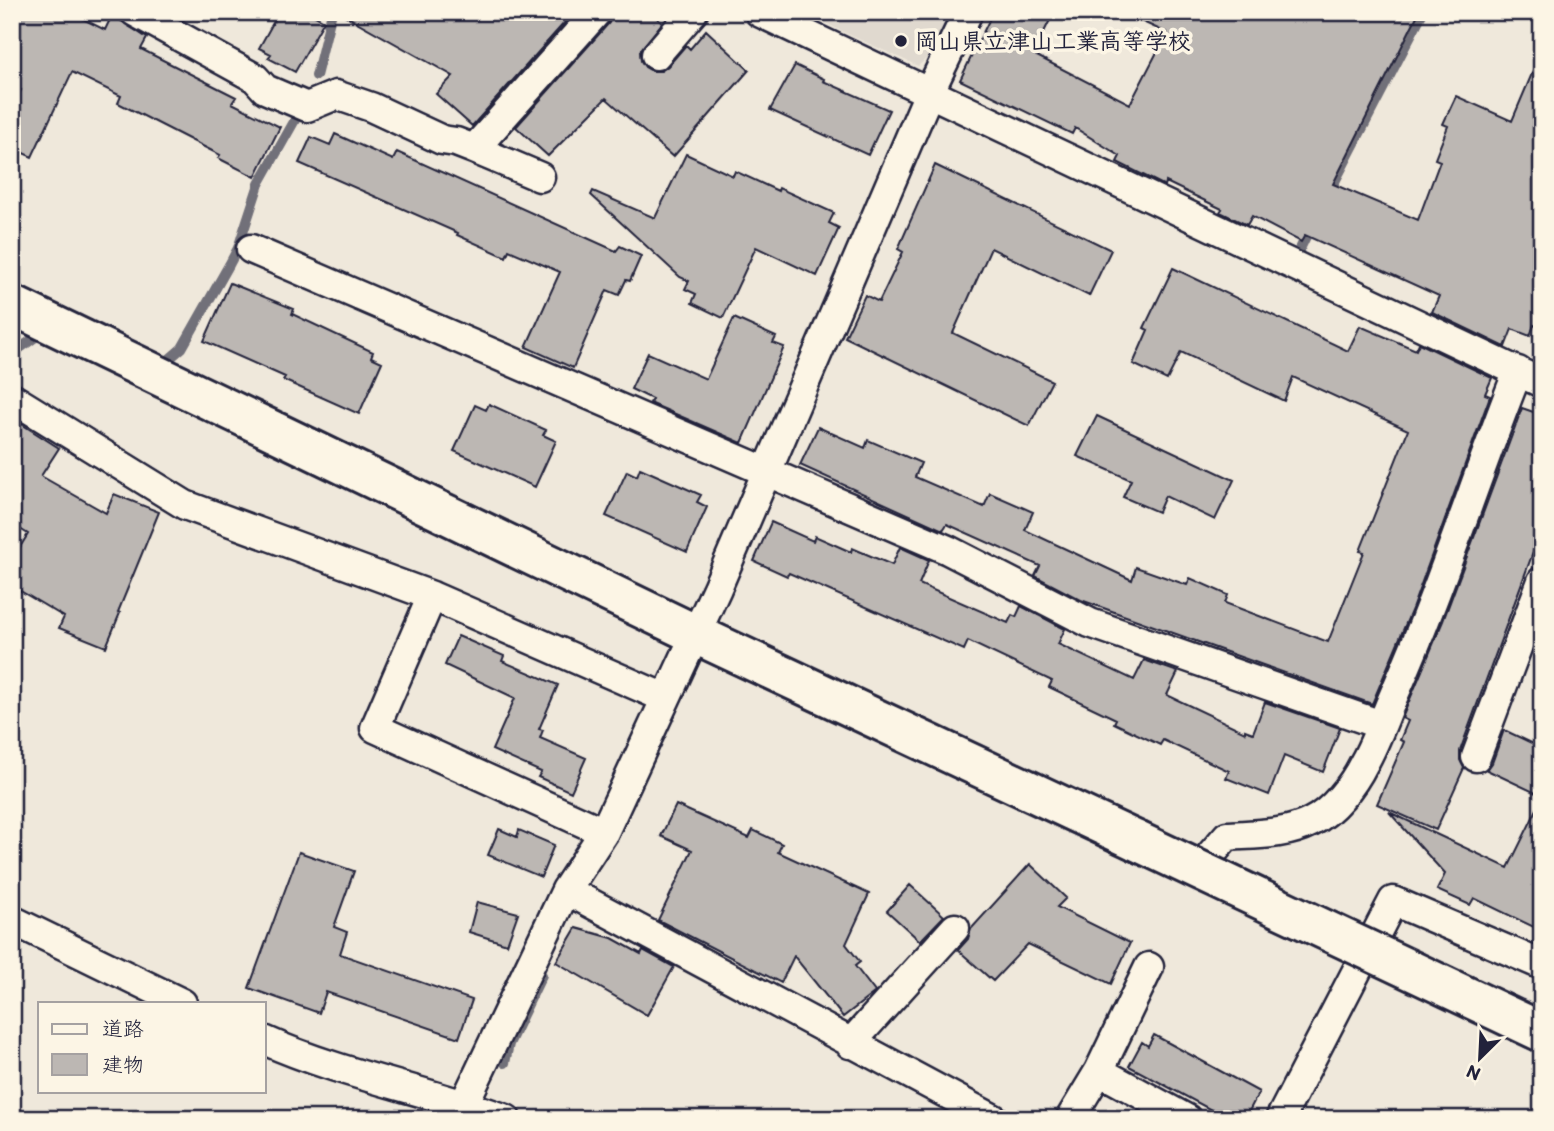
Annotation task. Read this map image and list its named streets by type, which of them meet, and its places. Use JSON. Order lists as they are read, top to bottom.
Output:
{
  "places": ["岡山県立津山工業高等学校"],
  "legend": ["道路", "建物"],
  "north": "bottom left"
}
